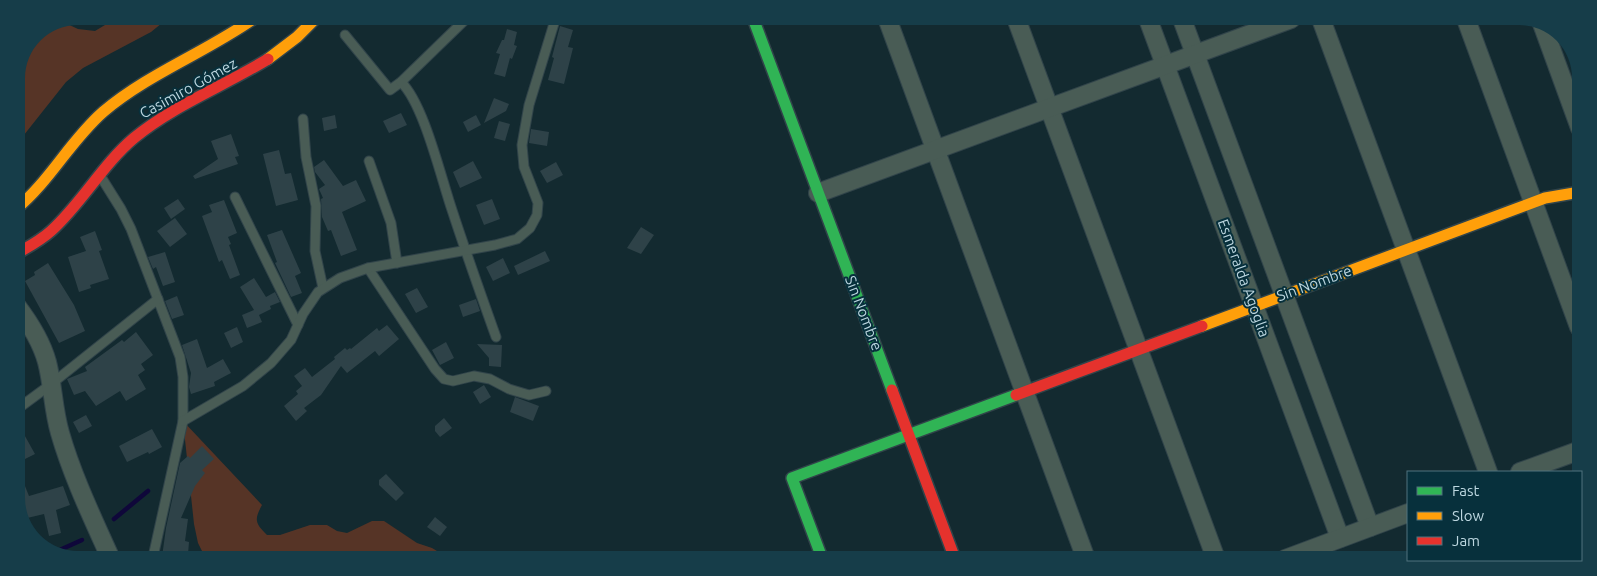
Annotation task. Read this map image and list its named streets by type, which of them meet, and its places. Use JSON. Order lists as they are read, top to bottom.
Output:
{
  "streets": {
    "street": ["Casimiro Gómez", "Esmeralda Agoglia", "Sin Nombre"]
  },
  "crossings": [
    ["Esmeralda Agoglia", "Sin Nombre"]
  ],
  "legend": ["Fast", "Slow", "Jam"]
}
